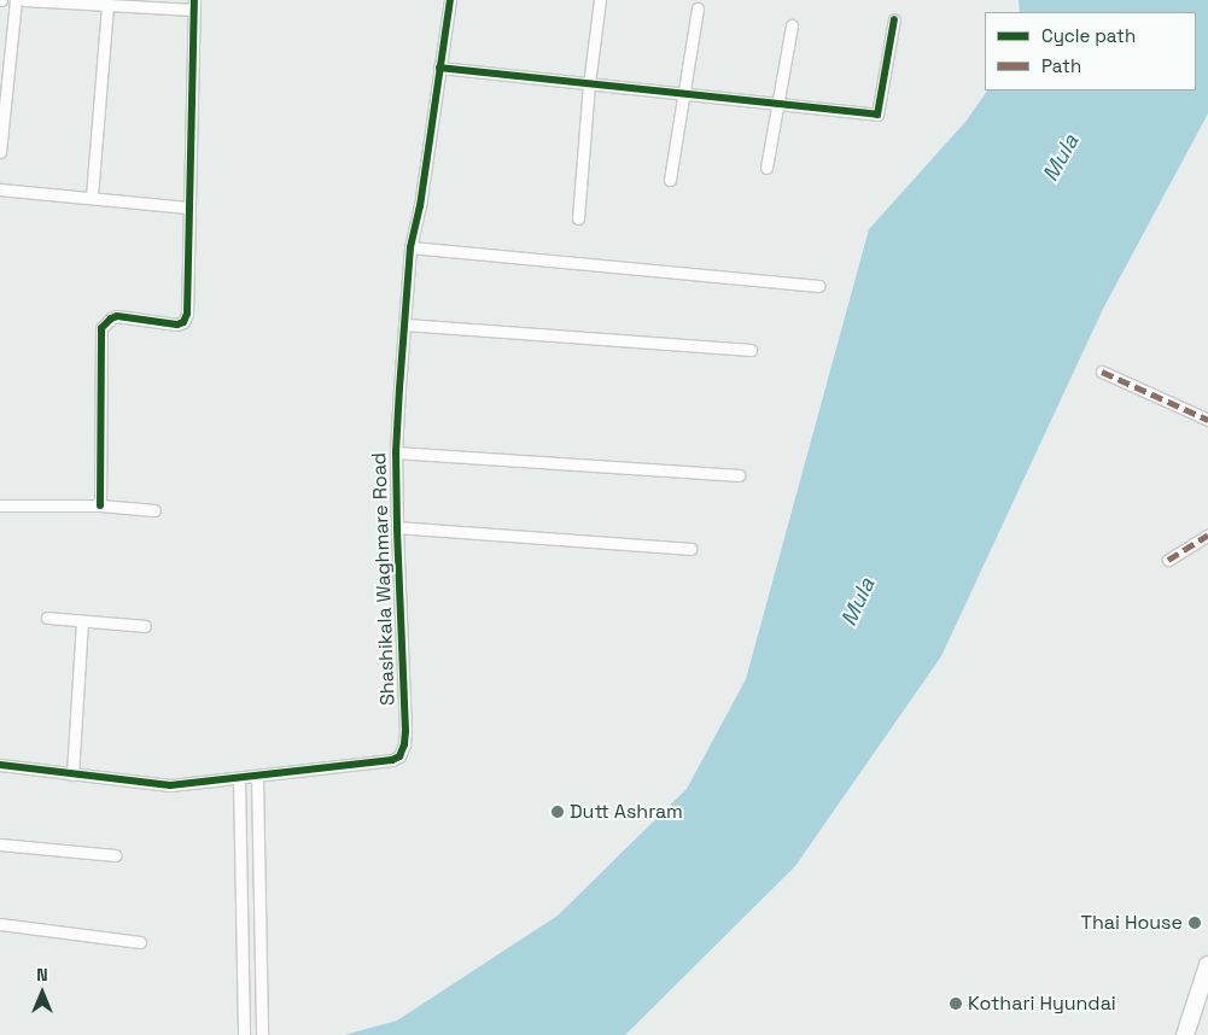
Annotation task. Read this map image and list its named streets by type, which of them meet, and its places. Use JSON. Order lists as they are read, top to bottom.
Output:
{
  "streets": {
    "street": ["Shashikala Waghmare Road"]
  },
  "water": ["Mula"],
  "places": ["Dutt Ashram", "Thai House", "Kothari Hyundai"],
  "legend": ["Cycle path", "Path"],
  "north": "top"
}
